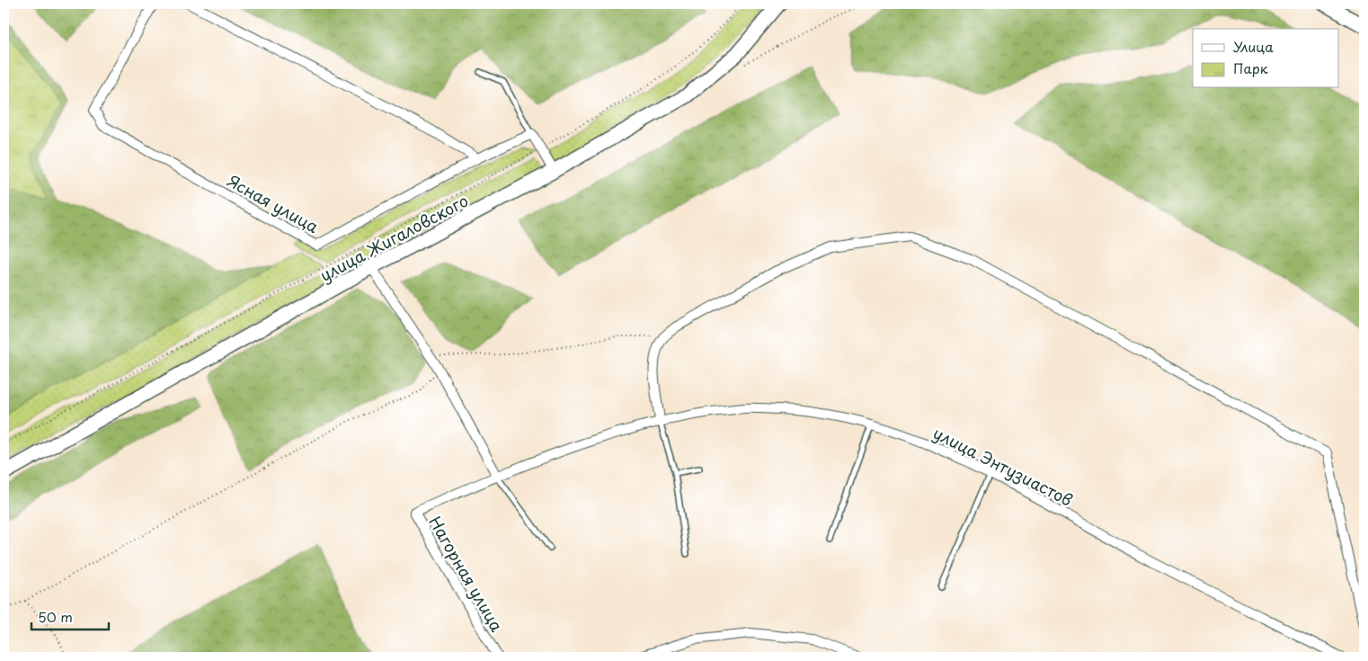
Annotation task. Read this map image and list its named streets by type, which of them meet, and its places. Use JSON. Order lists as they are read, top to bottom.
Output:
{
  "streets": {
    "main road": ["улица Жигаловского"],
    "street": ["Ясная улица", "улица Энтузиастов", "Нагорная улица"]
  },
  "crossings": [
    ["улица Энтузиастов", "Нагорная улица"]
  ],
  "legend": ["Улица", "Парк"],
  "scale_bar": "50 m"
}
